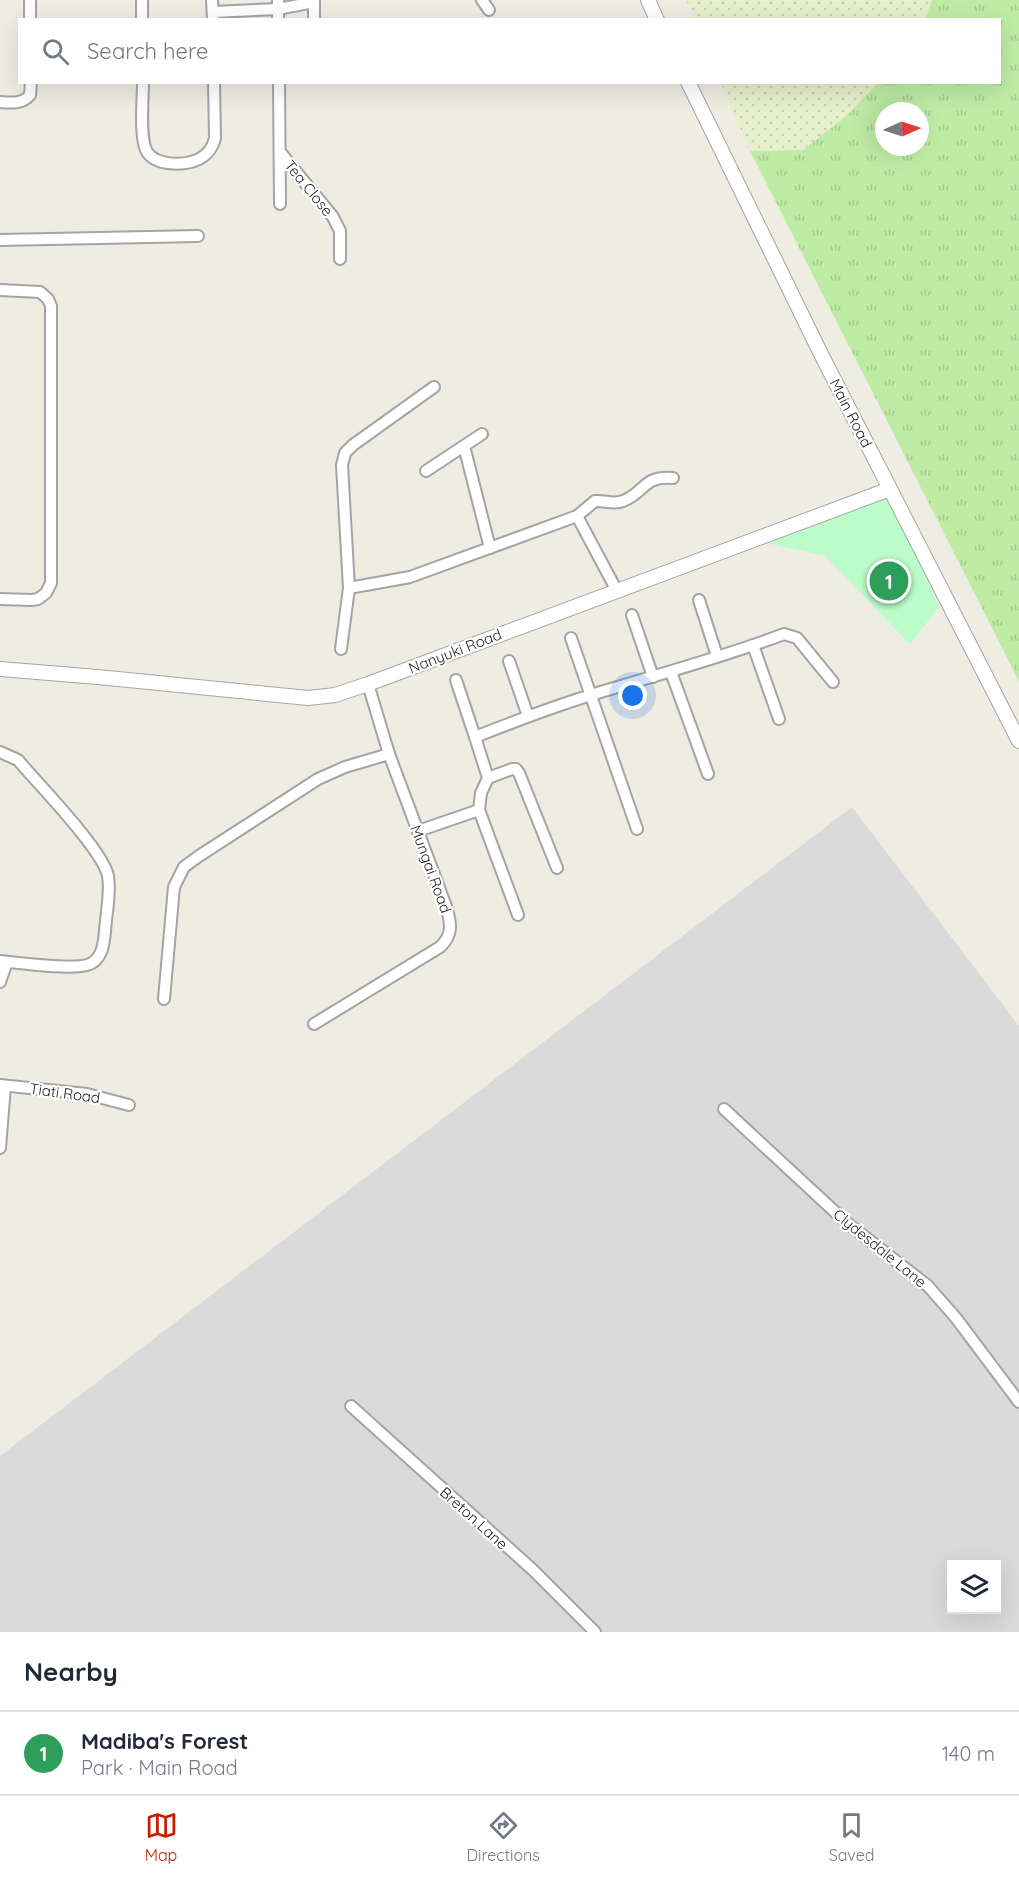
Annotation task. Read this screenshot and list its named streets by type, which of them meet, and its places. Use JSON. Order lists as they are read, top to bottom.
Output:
{
  "streets": {
    "street": [
      "Tea Close",
      "Main Road",
      "Nanyuki Road",
      "Mungai Road",
      "Tiati Road",
      "Clydesdale Lane",
      "Breton Lane"
    ]
  },
  "crossings": [
    ["Main Road", "Nanyuki Road"],
    ["Nanyuki Road", "Mungai Road"]
  ],
  "north": "right",
  "page": {
    "search": "Search here",
    "pins": "1",
    "heading": "Nearby",
    "list": [
      {
        "mark": "1",
        "name": "Madiba's Forest",
        "note": "Park · Main Road",
        "value": "140 m"
      }
    ],
    "nav": ["Map", "Directions", "Saved"]
  }
}
